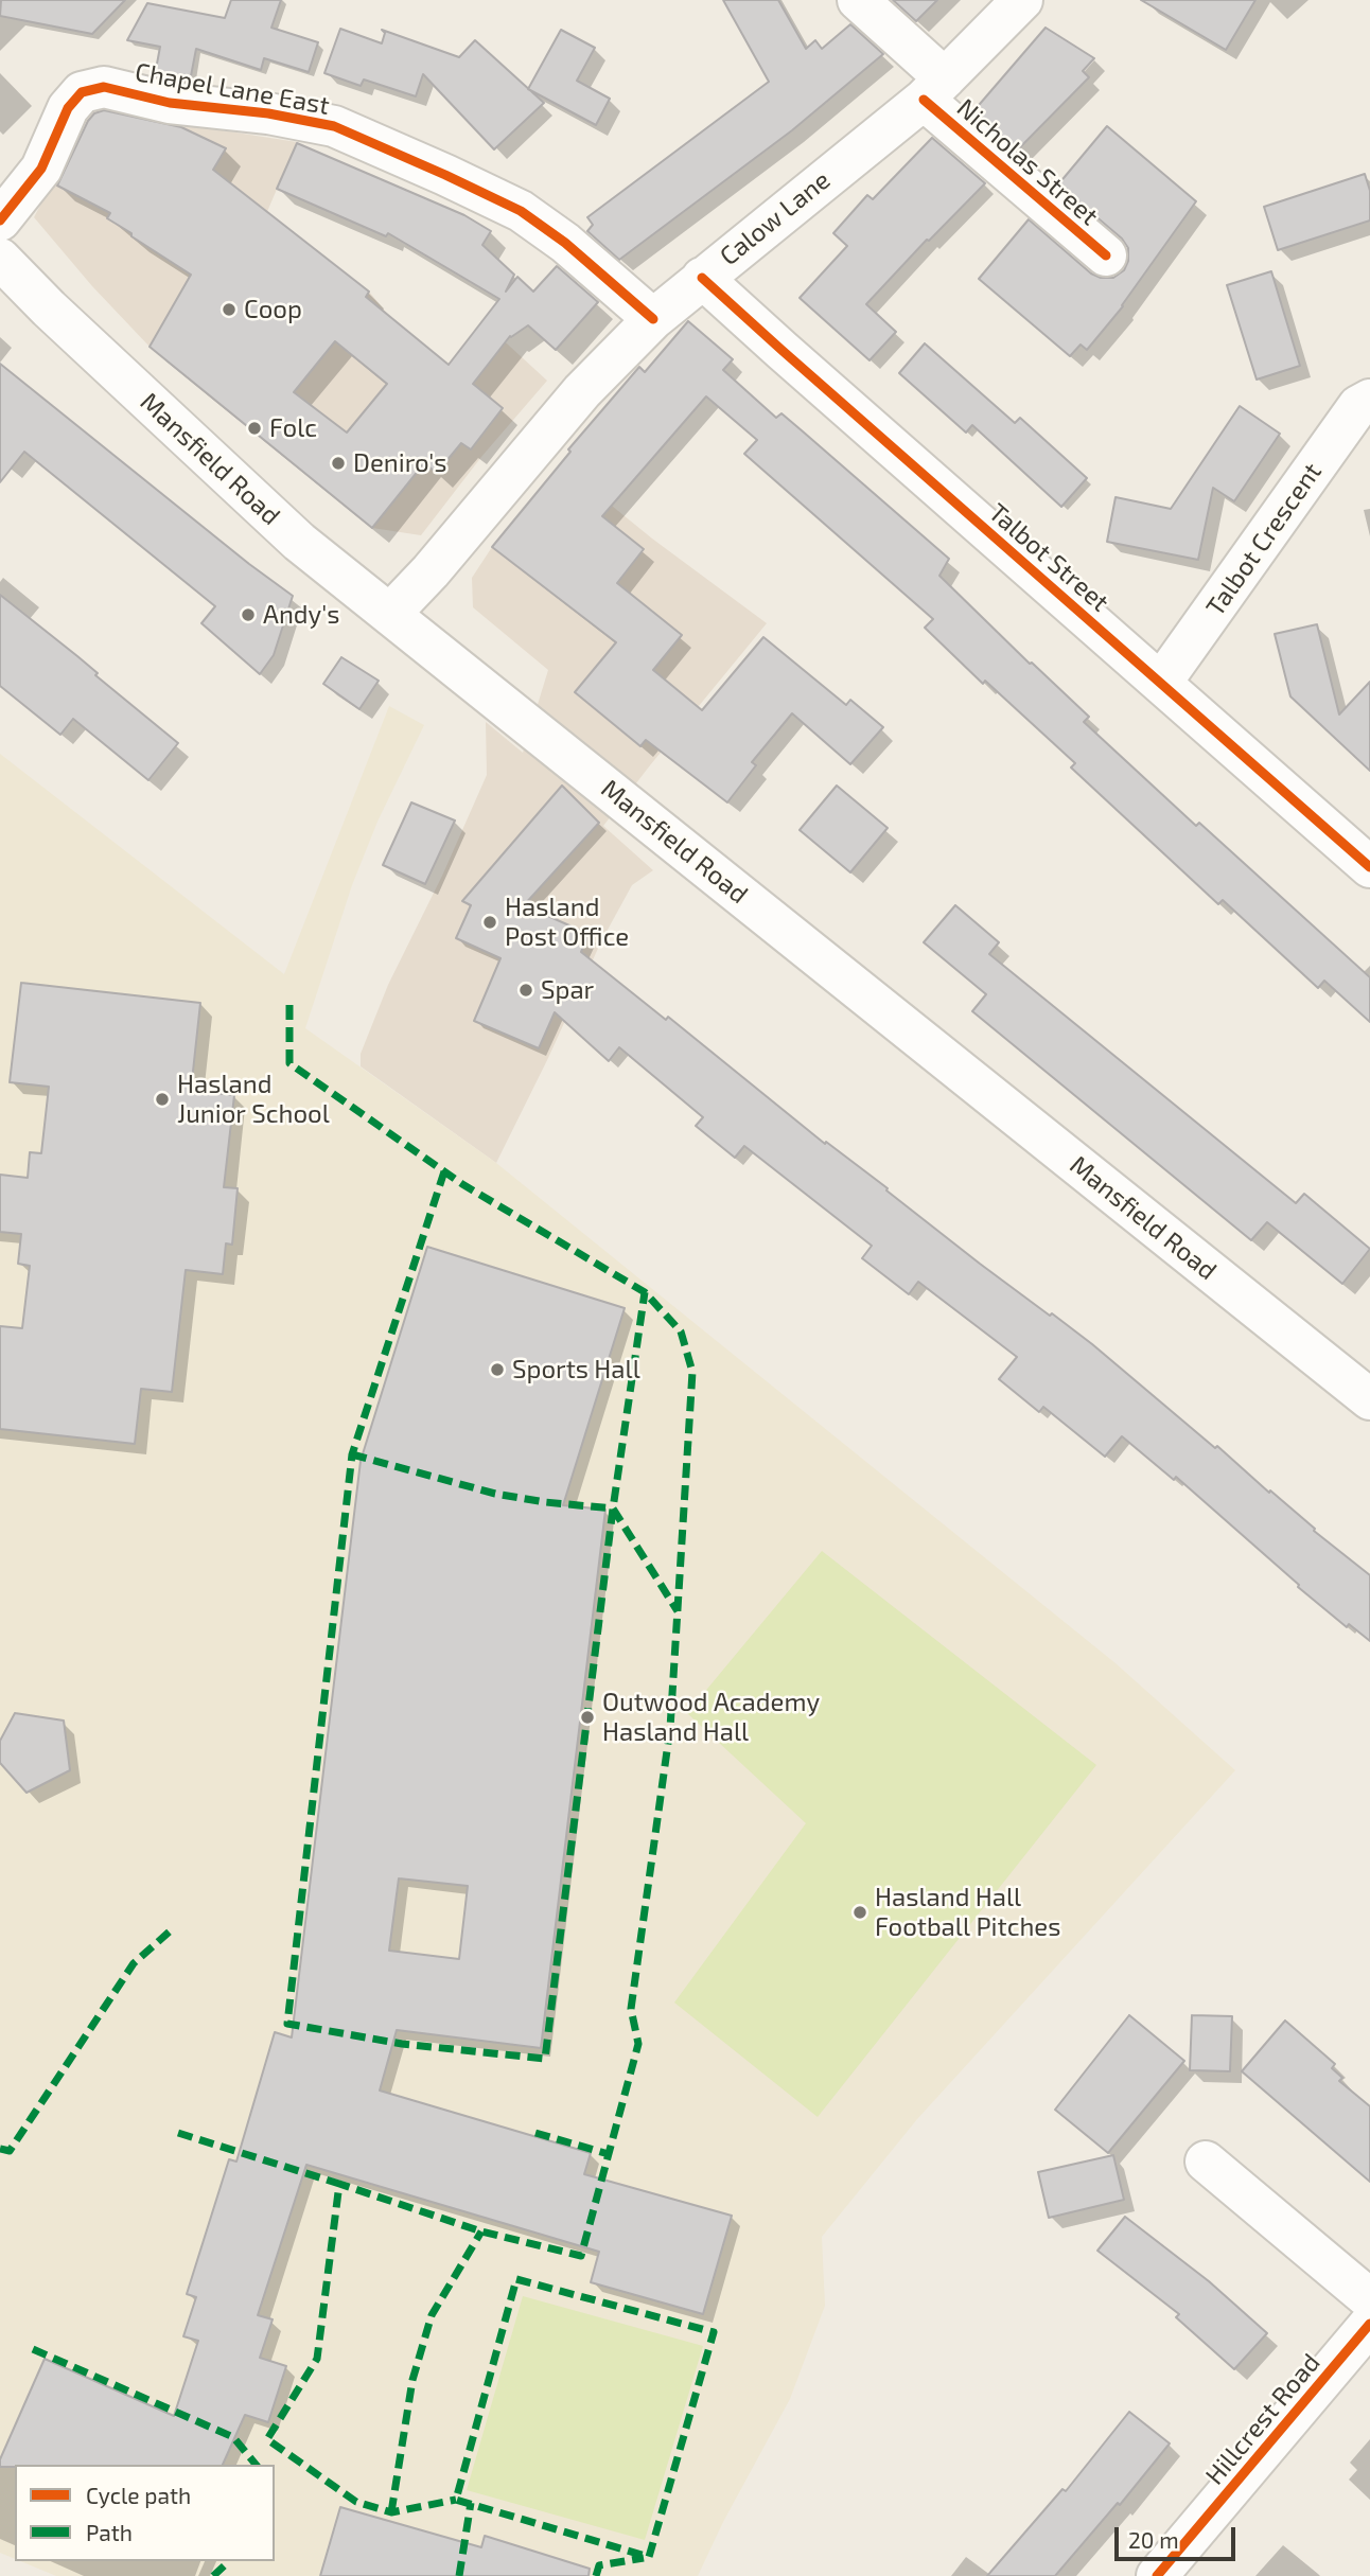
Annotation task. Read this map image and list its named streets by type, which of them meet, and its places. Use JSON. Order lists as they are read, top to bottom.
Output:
{
  "streets": {
    "street": [
      "Chapel Lane East",
      "Nicholas Street",
      "Calow Lane",
      "Mansfield Road",
      "Talbot Crescent",
      "Talbot Street",
      "Hillcrest Road"
    ]
  },
  "crossings": [
    ["Chapel Lane East", "Calow Lane"],
    ["Nicholas Street", "Calow Lane"],
    ["Calow Lane", "Mansfield Road"],
    ["Calow Lane", "Talbot Street"],
    ["Talbot Crescent", "Talbot Street"]
  ],
  "places": [
    "Coop",
    "Folc",
    "Deniro's",
    "Andy's",
    "Hasland Post Office",
    "Spar",
    "Hasland Junior School",
    "Sports Hall",
    "Outwood Academy Hasland Hall",
    "Hasland Hall Football Pitches"
  ],
  "legend": ["Cycle path", "Path"],
  "scale_bar": "20 m"
}
